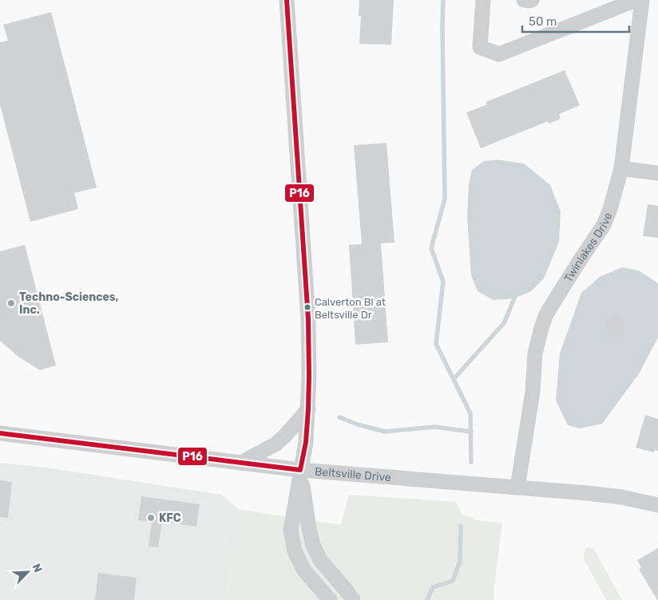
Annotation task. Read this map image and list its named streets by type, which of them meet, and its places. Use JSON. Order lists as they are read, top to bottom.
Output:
{
  "streets": {
    "street": ["Twinlakes Drive", "Beltsville Drive"]
  },
  "crossings": [
    ["Twinlakes Drive", "Beltsville Drive"]
  ],
  "places": ["Techno-Sciences, Inc.", "Calverton Bl at Beltsville Dr", "KFC"],
  "lines": ["transit line P16"],
  "scale_bar": "50 m",
  "north": "top right"
}
